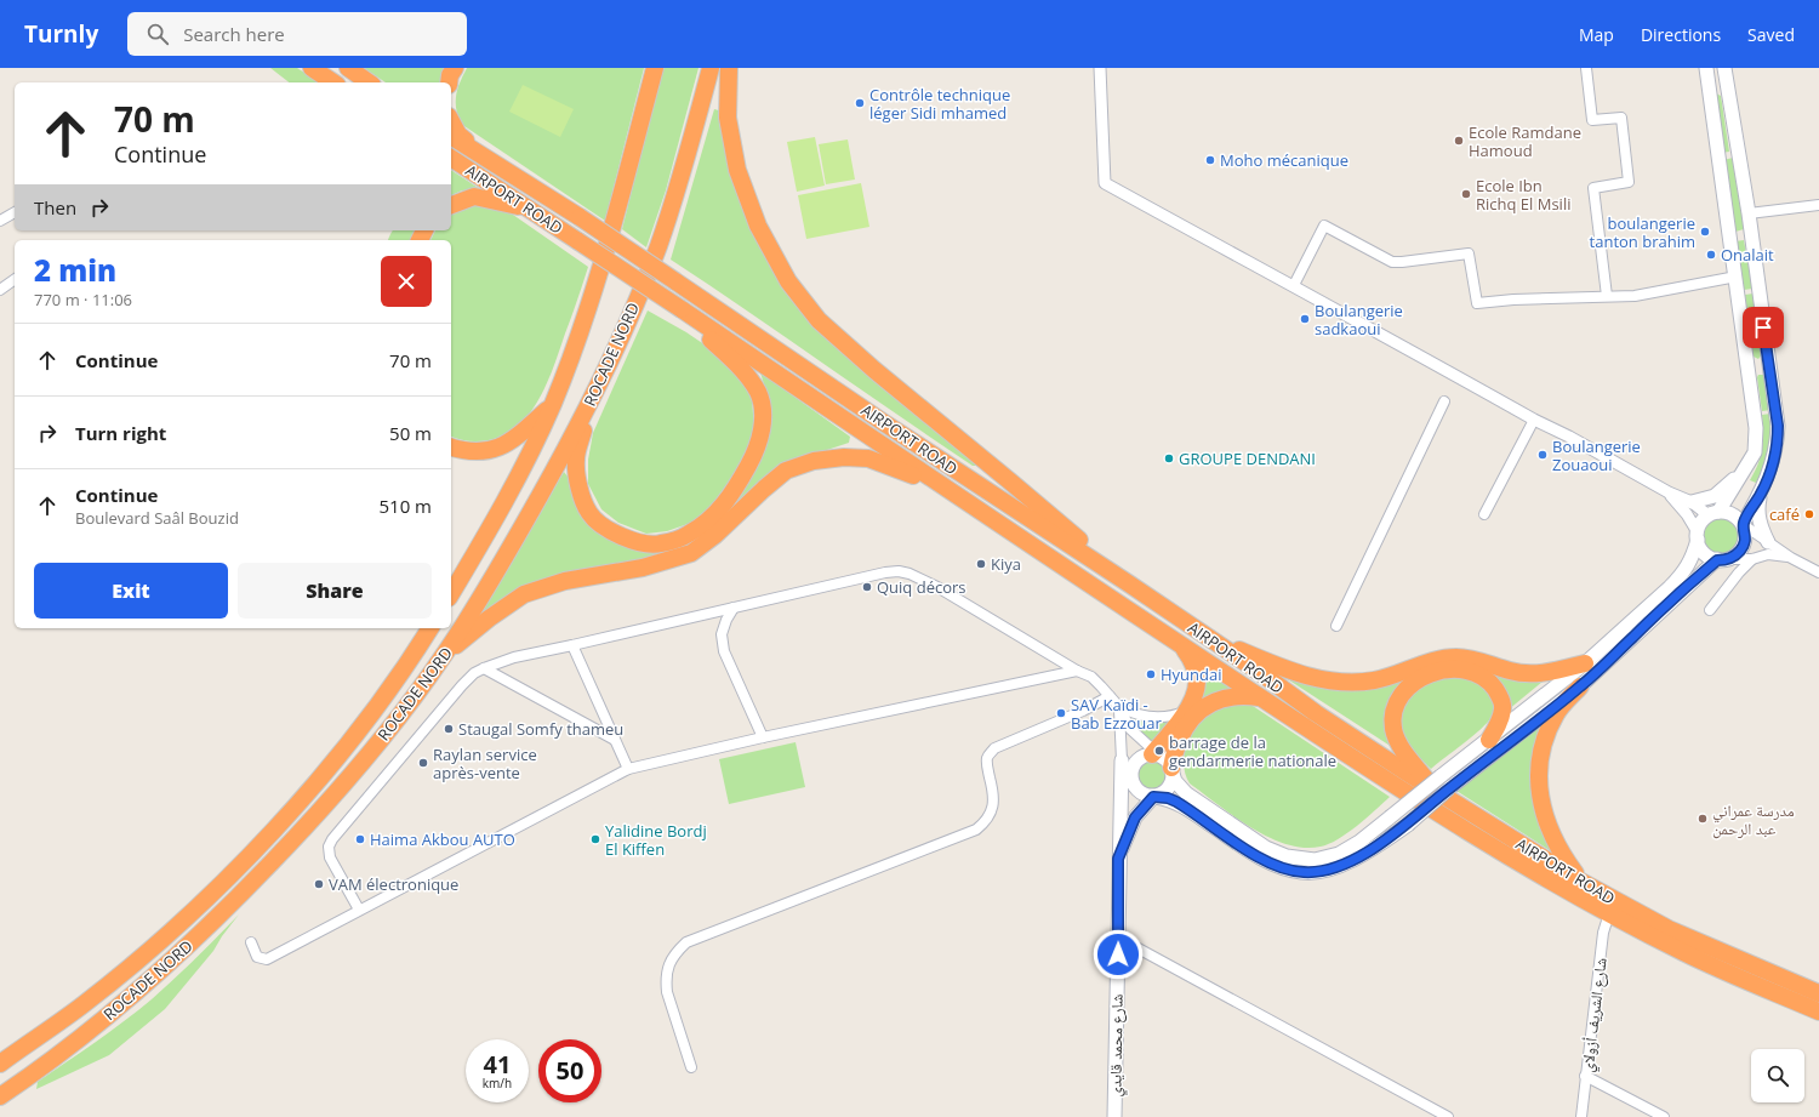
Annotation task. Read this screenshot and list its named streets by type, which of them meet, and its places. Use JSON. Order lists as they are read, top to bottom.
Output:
{
  "streets": {
    "highway": ["AIRPORT ROAD", "ROCADE NORD"],
    "main road": ["شارع محمد قايدي"],
    "street": ["شارع الشريف أزولاي"]
  },
  "crossings": [
    ["AIRPORT ROAD", "شارع الشريف أزولاي"]
  ],
  "places": [
    "Contrôle technique léger Sidi mhamed",
    "Ecole Ramdane Hamoud",
    "Moho mécanique",
    "Ecole Ibn Richq El Msili",
    "boulangerie tanton brahim",
    "Onalait",
    "Boulangerie sadkaoui",
    "Boulangerie Zouaoui",
    "GROUPE DENDANI",
    "café",
    "Kiya",
    "Quiq décors",
    "Hyundai",
    "SAV Kaïdi - Bab Ezzouar",
    "Staugal Somfy thameu",
    "barrage de la gendarmerie nationale",
    "Raylan service après-vente",
    "مدرسة عمراني عبد الرحمن",
    "Haima Akbou AUTO",
    "Yalidine Bordj El Kiffen",
    "VAM électronique"
  ],
  "page": {
    "header": "Turnly",
    "search": "Search here",
    "nav": ["Map", "Directions", "Saved"],
    "turn": ["70 m", "Continue"],
    "then": "Then",
    "heading": ["2 min", "770 m · 11:06"],
    "list": [
      {
        "name": "Continue",
        "value": "70 m"
      },
      {
        "name": "Turn right",
        "value": "50 m"
      },
      {
        "name": "Continue",
        "note": "Boulevard Saâl Bouzid",
        "value": "510 m"
      }
    ],
    "buttons": ["Exit", "Share"],
    "speed": "41 km/h",
    "limit": "50"
  }
}
